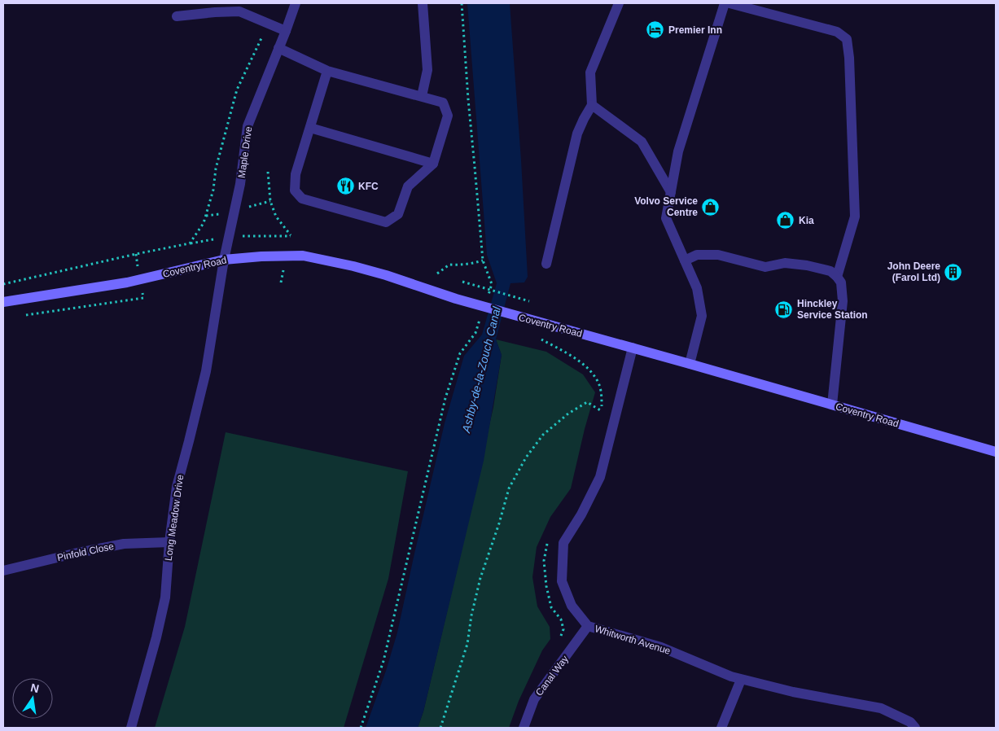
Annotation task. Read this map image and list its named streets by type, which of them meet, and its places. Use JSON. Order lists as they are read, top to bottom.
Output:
{
  "streets": {
    "main road": ["Coventry Road"],
    "street": [
      "Maple Drive",
      "Long Meadow Drive",
      "Pinfold Close",
      "Whitworth Avenue",
      "Canal Way"
    ]
  },
  "crossings": [
    ["Maple Drive", "Coventry Road"],
    ["Maple Drive", "Long Meadow Drive"],
    ["Coventry Road", "Long Meadow Drive"],
    ["Coventry Road", "Whitworth Avenue"],
    ["Long Meadow Drive", "Pinfold Close"],
    ["Whitworth Avenue", "Canal Way"]
  ],
  "water": ["Ashby-de-la-Zouch Canal"],
  "places": {
    "hotel": ["Premier Inn"],
    "restaurant": ["KFC"],
    "shop": ["Volvo Service Centre", "Kia"],
    "building": ["John Deere (Farol Ltd)"],
    "fuel station": ["Hinckley Service Station"]
  },
  "north": "top"
}
